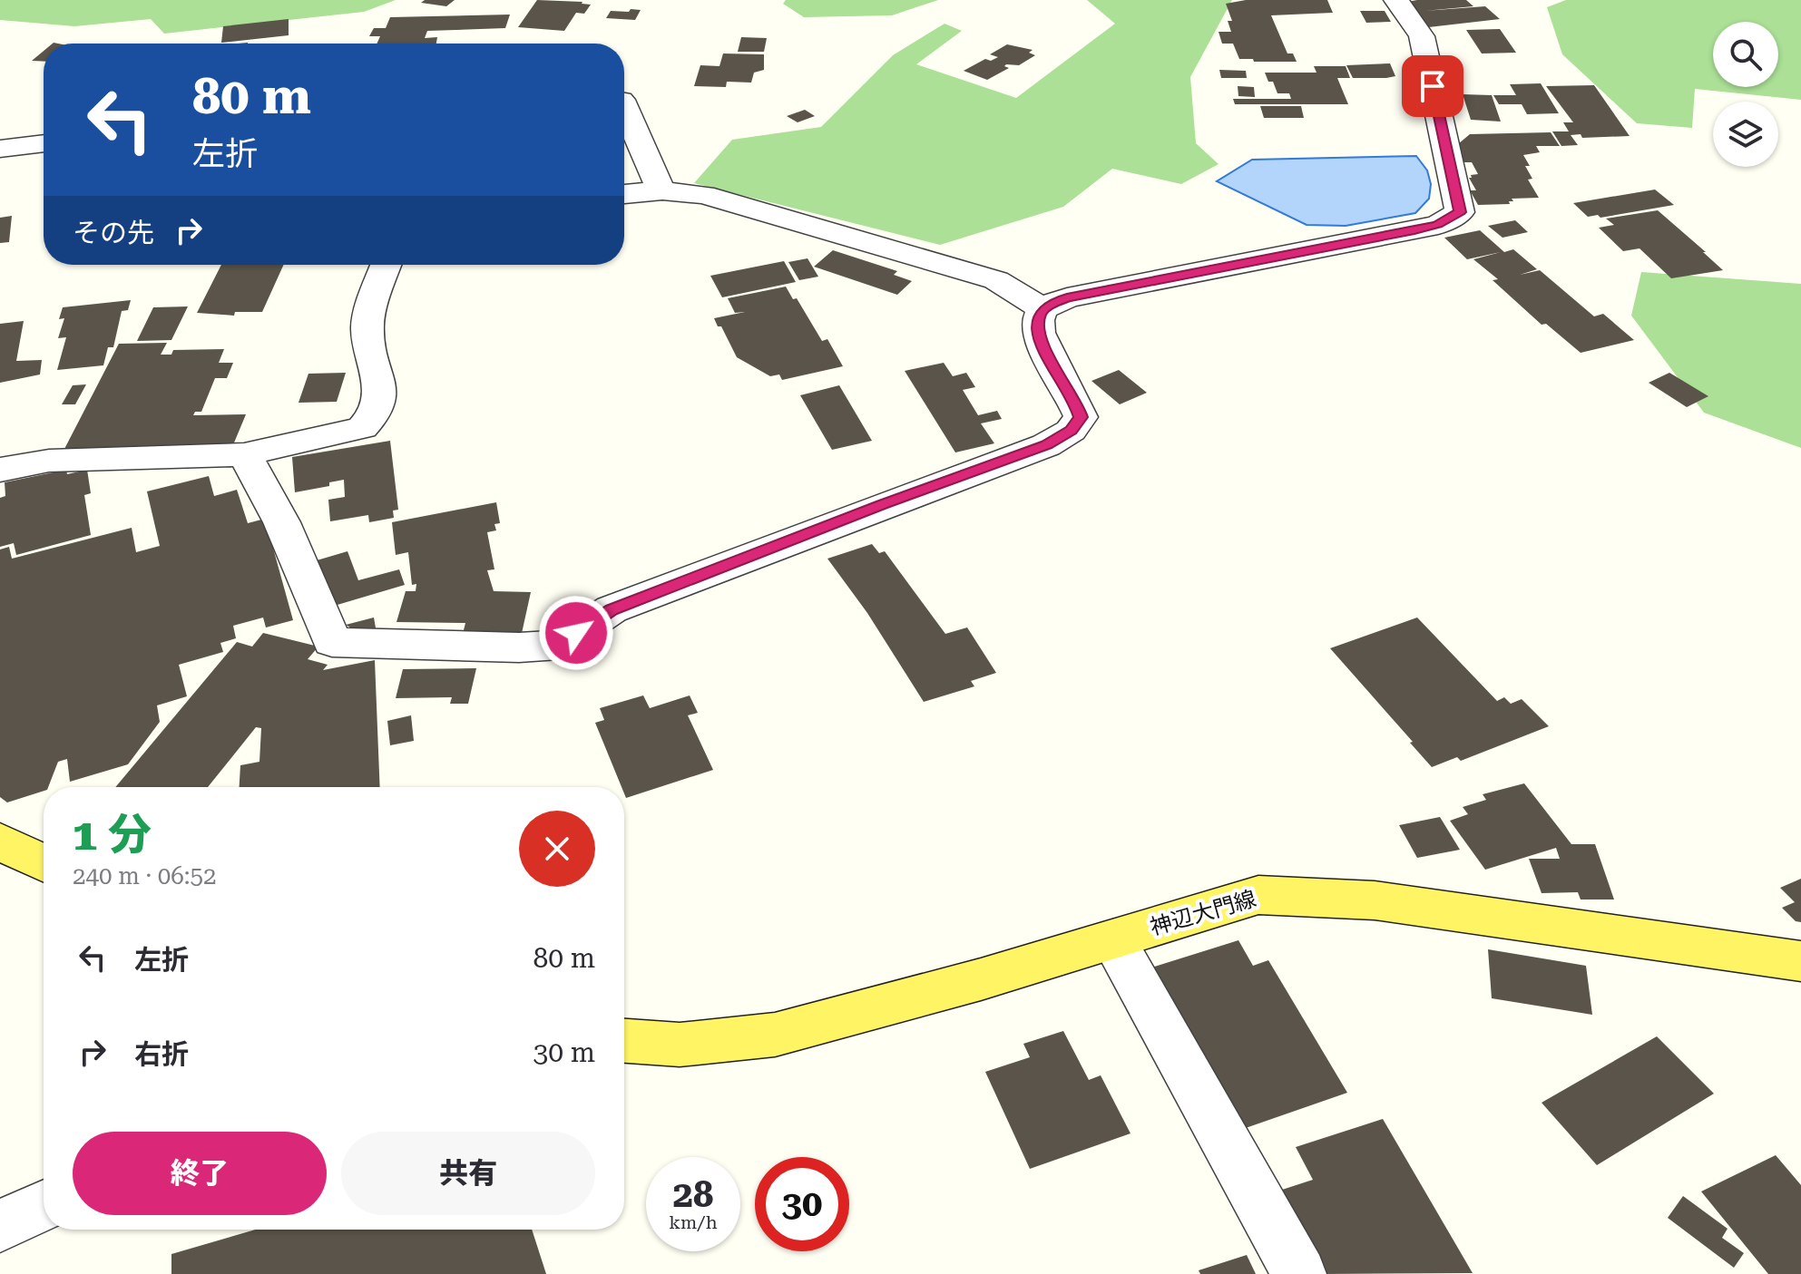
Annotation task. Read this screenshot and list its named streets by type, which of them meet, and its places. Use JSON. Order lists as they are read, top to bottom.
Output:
{
  "streets": {
    "main road": ["神辺大門線"]
  },
  "page": {
    "turn": ["80 m", "左折"],
    "then": "その先",
    "heading": ["1 分", "240 m · 06:52"],
    "list": [
      {
        "name": "左折",
        "value": "80 m"
      },
      {
        "name": "右折",
        "value": "30 m"
      }
    ],
    "buttons": ["終了", "共有"],
    "speed": "28 km/h",
    "limit": "30"
  }
}
